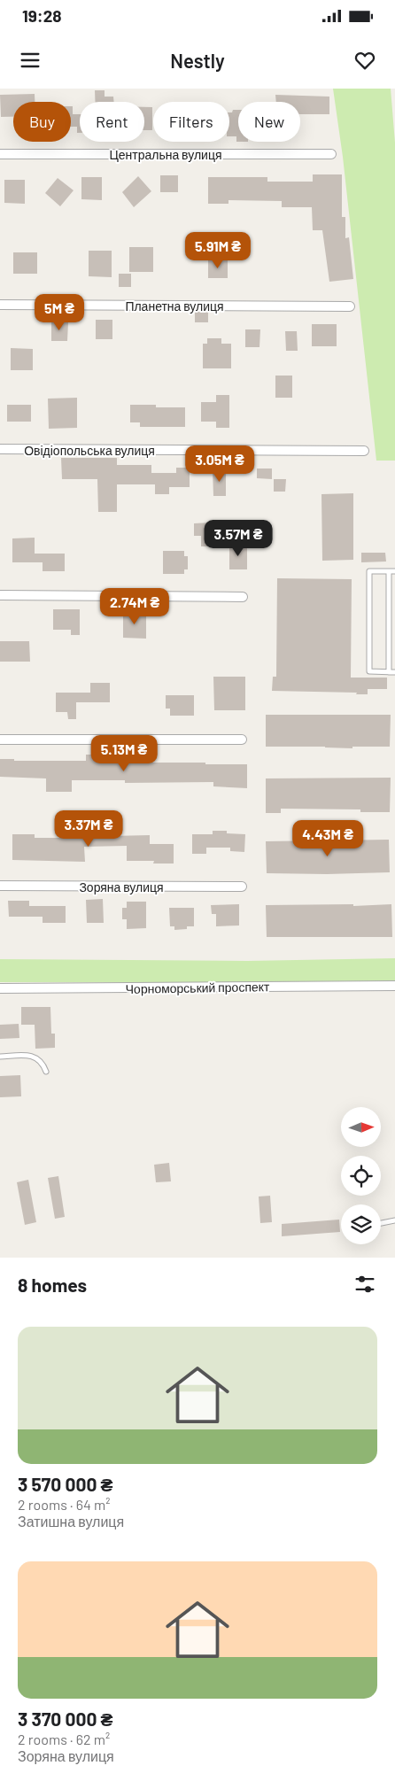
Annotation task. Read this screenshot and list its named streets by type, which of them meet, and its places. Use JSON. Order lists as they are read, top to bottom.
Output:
{
  "streets": {
    "street": [
      "Центральна вулиця",
      "Планетна вулиця",
      "Овідіопольська вулиця",
      "Зоряна вулиця",
      "Чорноморський проспект"
    ]
  },
  "north": "right",
  "page": {
    "status": "19:28",
    "header": "Nestly",
    "chip": [
      "Buy",
      "Rent",
      "Filters",
      "New"
    ],
    "price": [
      "5.91M ₴",
      "5M ₴",
      "3.05M ₴",
      "3.57M ₴",
      "2.74M ₴",
      "5.13M ₴",
      "3.37M ₴",
      "4.43M ₴"
    ],
    "heading": "8 homes",
    "list": [
      {
        "name": "3 570 000 ₴",
        "note": "2 rooms · 64 m² · Затишна вулиця"
      },
      {
        "name": "3 370 000 ₴",
        "note": "2 rooms · 62 m² · Зоряна вулиця"
      }
    ]
  }
}
